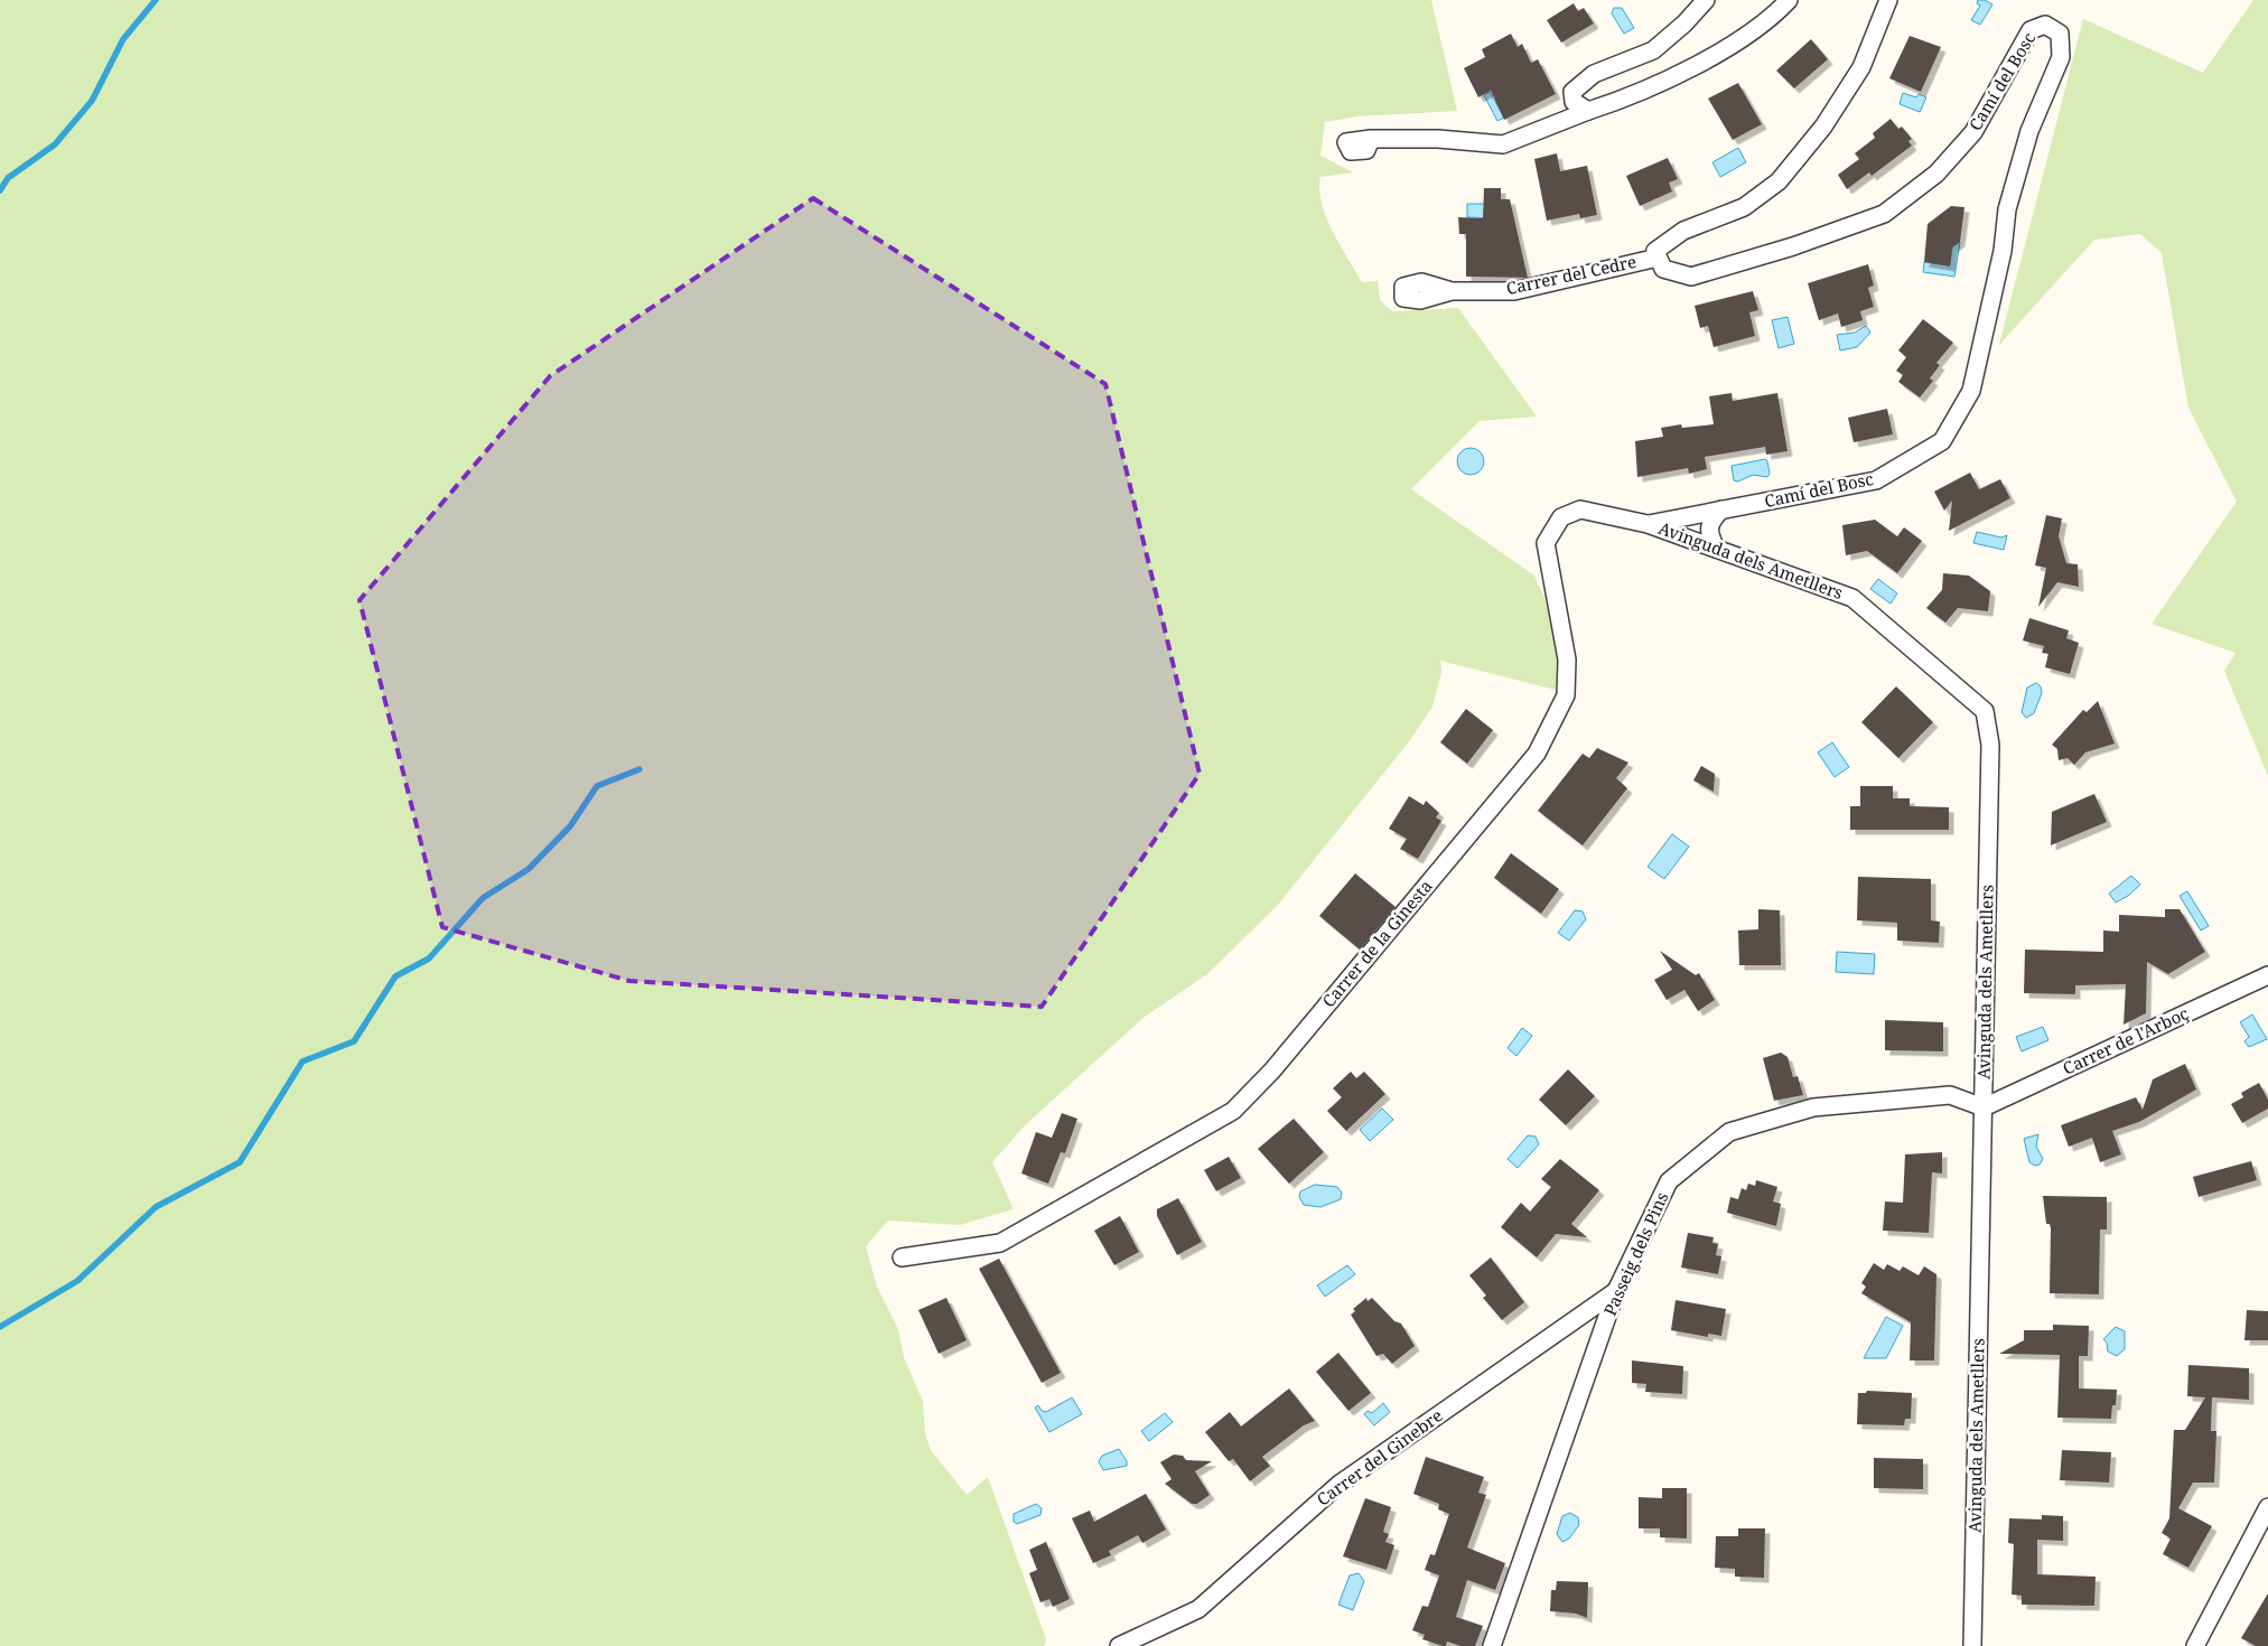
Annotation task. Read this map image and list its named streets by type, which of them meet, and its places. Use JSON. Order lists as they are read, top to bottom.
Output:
{
  "streets": {
    "street": [
      "Camí del Bosc",
      "Carrer del Cedre",
      "Avinguda dels Ametllers",
      "Carrer de la Ginesta",
      "Carrer de l'Arboç",
      "Passeig dels Pins",
      "Carrer del Ginebre"
    ]
  },
  "crossings": [
    ["Camí del Bosc", "Carrer del Cedre"],
    ["Camí del Bosc", "Avinguda dels Ametllers"],
    ["Camí del Bosc", "Carrer de la Ginesta"],
    ["Avinguda dels Ametllers", "Carrer de la Ginesta"],
    ["Avinguda dels Ametllers", "Carrer de l'Arboç"],
    ["Avinguda dels Ametllers", "Passeig dels Pins"],
    ["Carrer de l'Arboç", "Passeig dels Pins"],
    ["Passeig dels Pins", "Carrer del Ginebre"]
  ]
}
